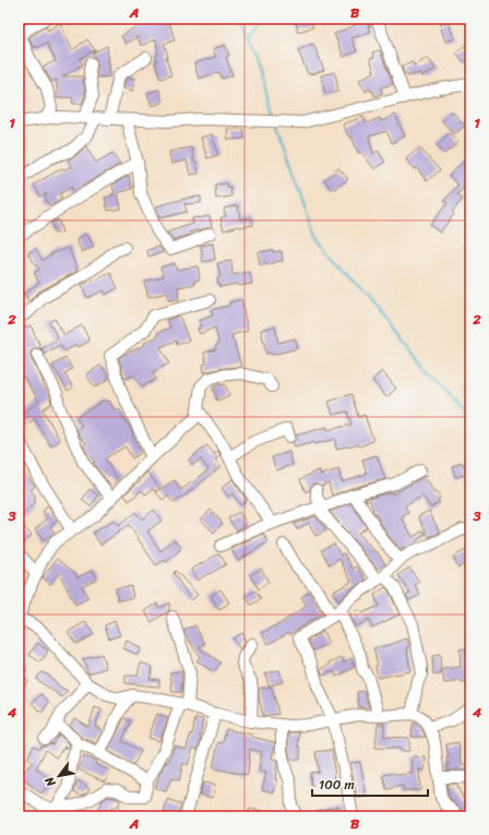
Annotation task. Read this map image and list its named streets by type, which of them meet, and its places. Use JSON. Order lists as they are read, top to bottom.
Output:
{
  "scale_bar": "100 m",
  "north": "bottom left",
  "grid": {
    "columns": ["A", "B"],
    "rows": [
      "1",
      "2",
      "3",
      "4"
    ]
  }
}
